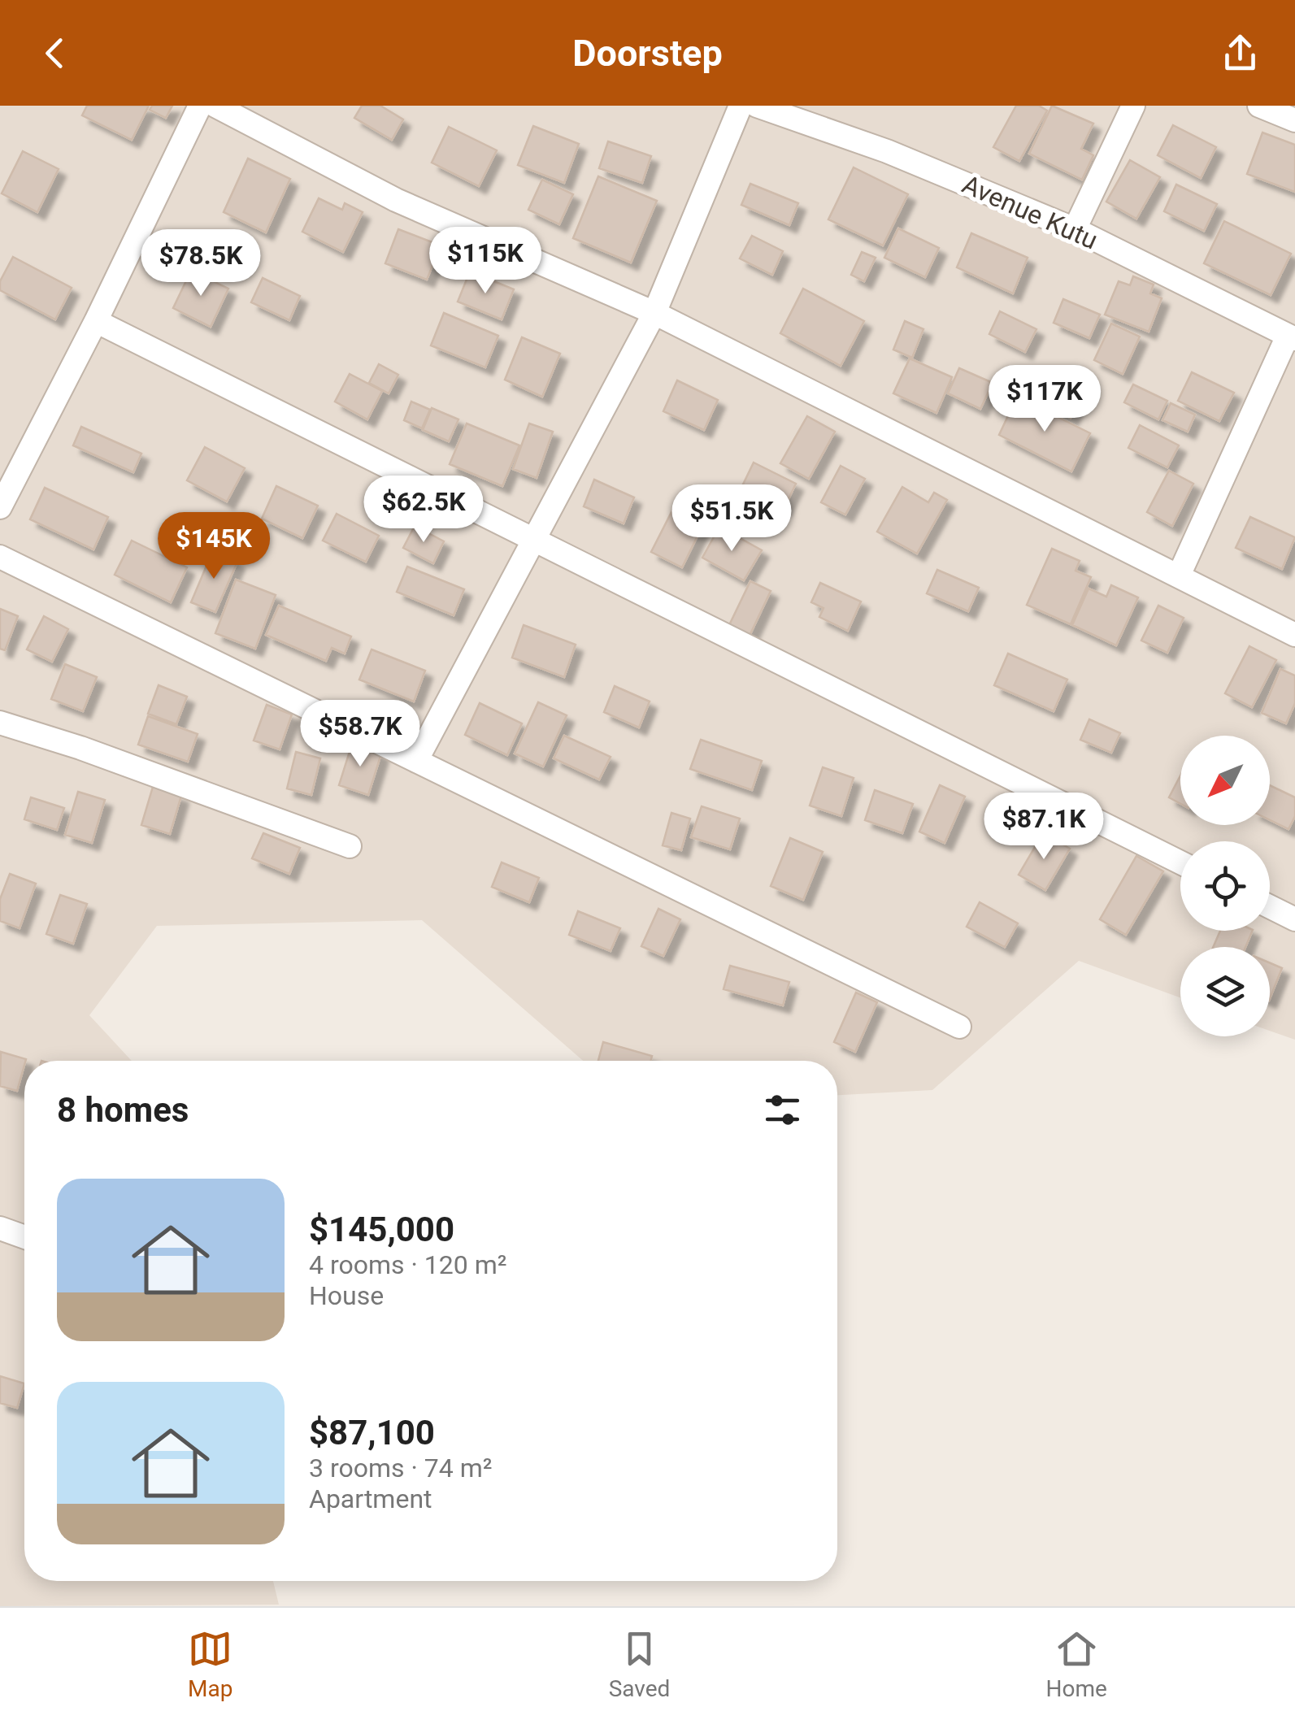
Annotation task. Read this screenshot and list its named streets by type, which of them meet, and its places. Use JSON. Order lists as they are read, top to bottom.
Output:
{
  "streets": {
    "street": ["Avenue Kutu"]
  },
  "north": "bottom left",
  "page": {
    "header": "Doorstep",
    "price": [
      "$115K",
      "$78.5K",
      "$117K",
      "$62.5K",
      "$51.5K",
      "$145K",
      "$58.7K",
      "$87.1K"
    ],
    "heading": "8 homes",
    "list": [
      {
        "name": "$145,000",
        "note": "4 rooms · 120 m² · House"
      },
      {
        "name": "$87,100",
        "note": "3 rooms · 74 m² · Apartment"
      }
    ],
    "tabs": ["Map", "Saved", "Home"]
  }
}
